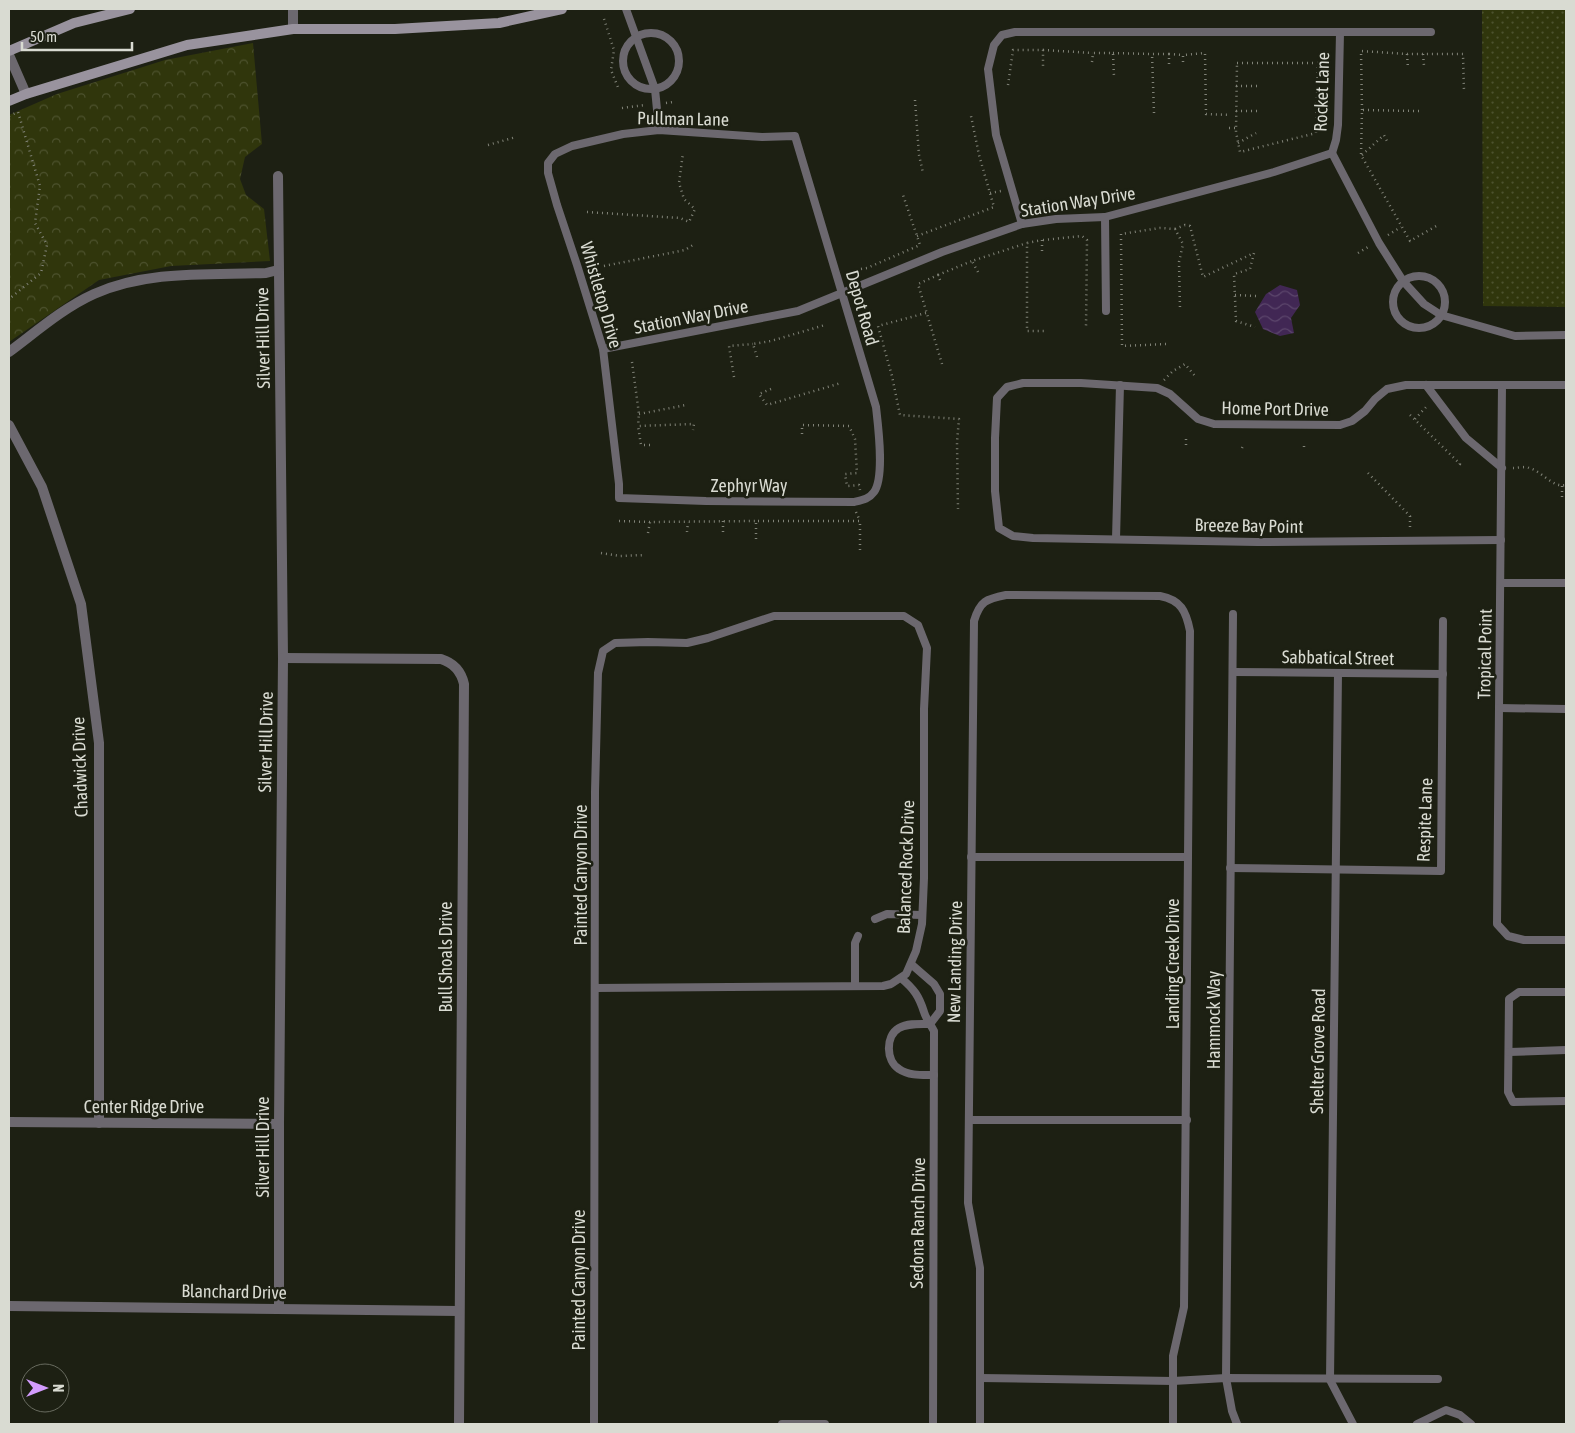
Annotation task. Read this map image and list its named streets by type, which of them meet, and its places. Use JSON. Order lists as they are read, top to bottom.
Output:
{
  "streets": {
    "street": [
      "Silver Hill Drive",
      "Chadwick Drive",
      "Bull Shoals Drive",
      "Center Ridge Drive",
      "Blanchard Drive"
    ],
    "lane": [
      "Rocket Lane",
      "Pullman Lane",
      "Station Way Drive",
      "Whistletop Drive",
      "Depot Road",
      "Home Port Drive",
      "Zephyr Way",
      "Breeze Bay Point",
      "Tropical Point",
      "Sabbatical Street",
      "Respite Lane",
      "Balanced Rock Drive",
      "Painted Canyon Drive",
      "New Landing Drive",
      "Landing Creek Drive",
      "Hammock Way",
      "Shelter Grove Road",
      "Sedona Ranch Drive"
    ]
  },
  "crossings": [
    ["Rocket Lane", "Station Way Drive"],
    ["Pullman Lane", "Whistletop Drive"],
    ["Pullman Lane", "Depot Road"],
    ["Station Way Drive", "Whistletop Drive"],
    ["Station Way Drive", "Depot Road"],
    ["Whistletop Drive", "Zephyr Way"],
    ["Depot Road", "Zephyr Way"],
    ["Silver Hill Drive", "Bull Shoals Drive"],
    ["Silver Hill Drive", "Center Ridge Drive"],
    ["Silver Hill Drive", "Blanchard Drive"],
    ["Home Port Drive", "Breeze Bay Point"],
    ["Home Port Drive", "Tropical Point"],
    ["Breeze Bay Point", "Tropical Point"],
    ["Sabbatical Street", "Respite Lane"],
    ["Sabbatical Street", "Hammock Way"],
    ["Sabbatical Street", "Shelter Grove Road"],
    ["Chadwick Drive", "Center Ridge Drive"],
    ["Respite Lane", "Hammock Way"],
    ["Respite Lane", "Shelter Grove Road"],
    ["Balanced Rock Drive", "Painted Canyon Drive"],
    ["Balanced Rock Drive", "Sedona Ranch Drive"],
    ["Bull Shoals Drive", "Blanchard Drive"],
    ["New Landing Drive", "Landing Creek Drive"]
  ],
  "scale_bar": "50 m",
  "north": "right"
}
